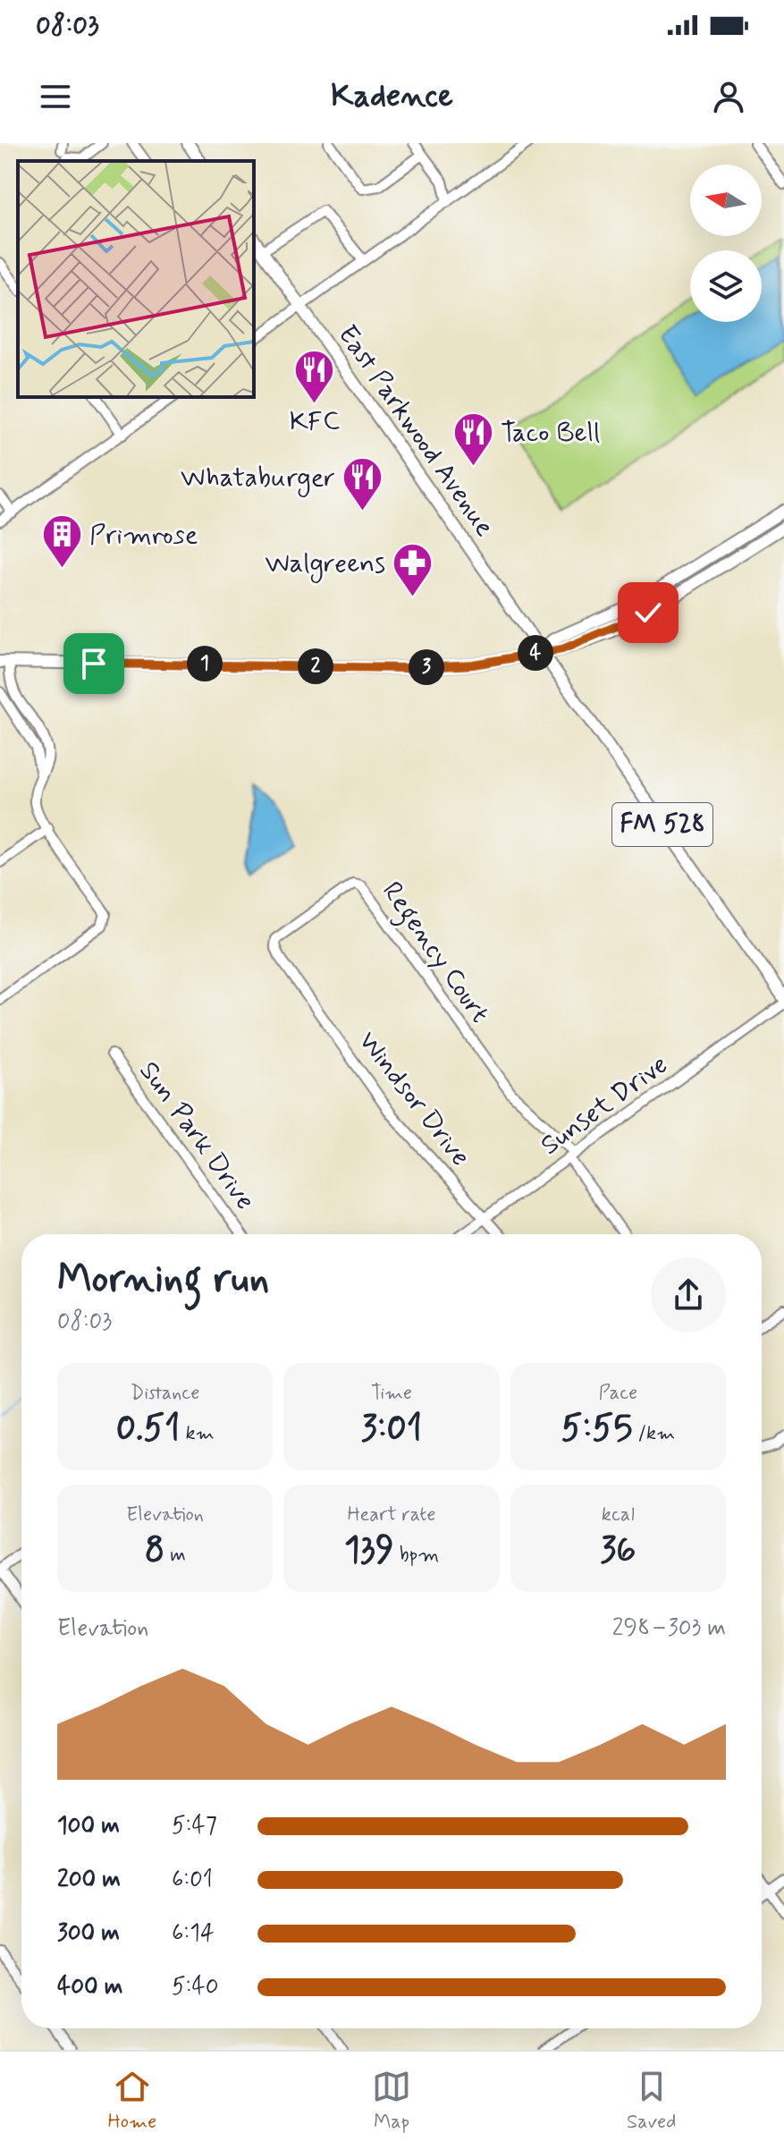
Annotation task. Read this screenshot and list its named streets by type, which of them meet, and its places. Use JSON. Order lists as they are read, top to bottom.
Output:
{
  "streets": {
    "main road": ["East Parkwood Avenue", "FM 528"],
    "street": [
      "Regency Court",
      "Windsor Drive",
      "Sunset Drive",
      "Sun Park Drive"
    ]
  },
  "crossings": [
    ["East Parkwood Avenue", "FM 528"],
    ["FM 528", "Sunset Drive"],
    ["Regency Court", "Windsor Drive"],
    ["Regency Court", "Sunset Drive"],
    ["Windsor Drive", "Sunset Drive"]
  ],
  "places": {
    "restaurant": ["KFC", "Taco Bell", "Whataburger"],
    "building": ["Primrose"],
    "pharmacy": ["Walgreens"]
  },
  "north": "left",
  "page": {
    "status": "08:03",
    "header": "Kadence",
    "pins": [
      "4",
      "1",
      "2",
      "3"
    ],
    "heading": ["Morning run", "08:03"],
    "stats": [
      ["Distance", "0.51 km"],
      ["Time", "3:01"],
      ["Pace", "5:55 /km"],
      ["Elevation", "8 m"],
      ["Heart rate", "139 bpm"],
      ["kcal", "36"]
    ],
    "chart": ["Elevation", "298–303 m"],
    "list": [
      {
        "name": "100 m",
        "note": "5:47"
      },
      {
        "name": "200 m",
        "note": "6:01"
      },
      {
        "name": "300 m",
        "note": "6:14"
      },
      {
        "name": "400 m",
        "note": "5:40"
      }
    ],
    "tabs": ["Home", "Map", "Saved"]
  }
}
